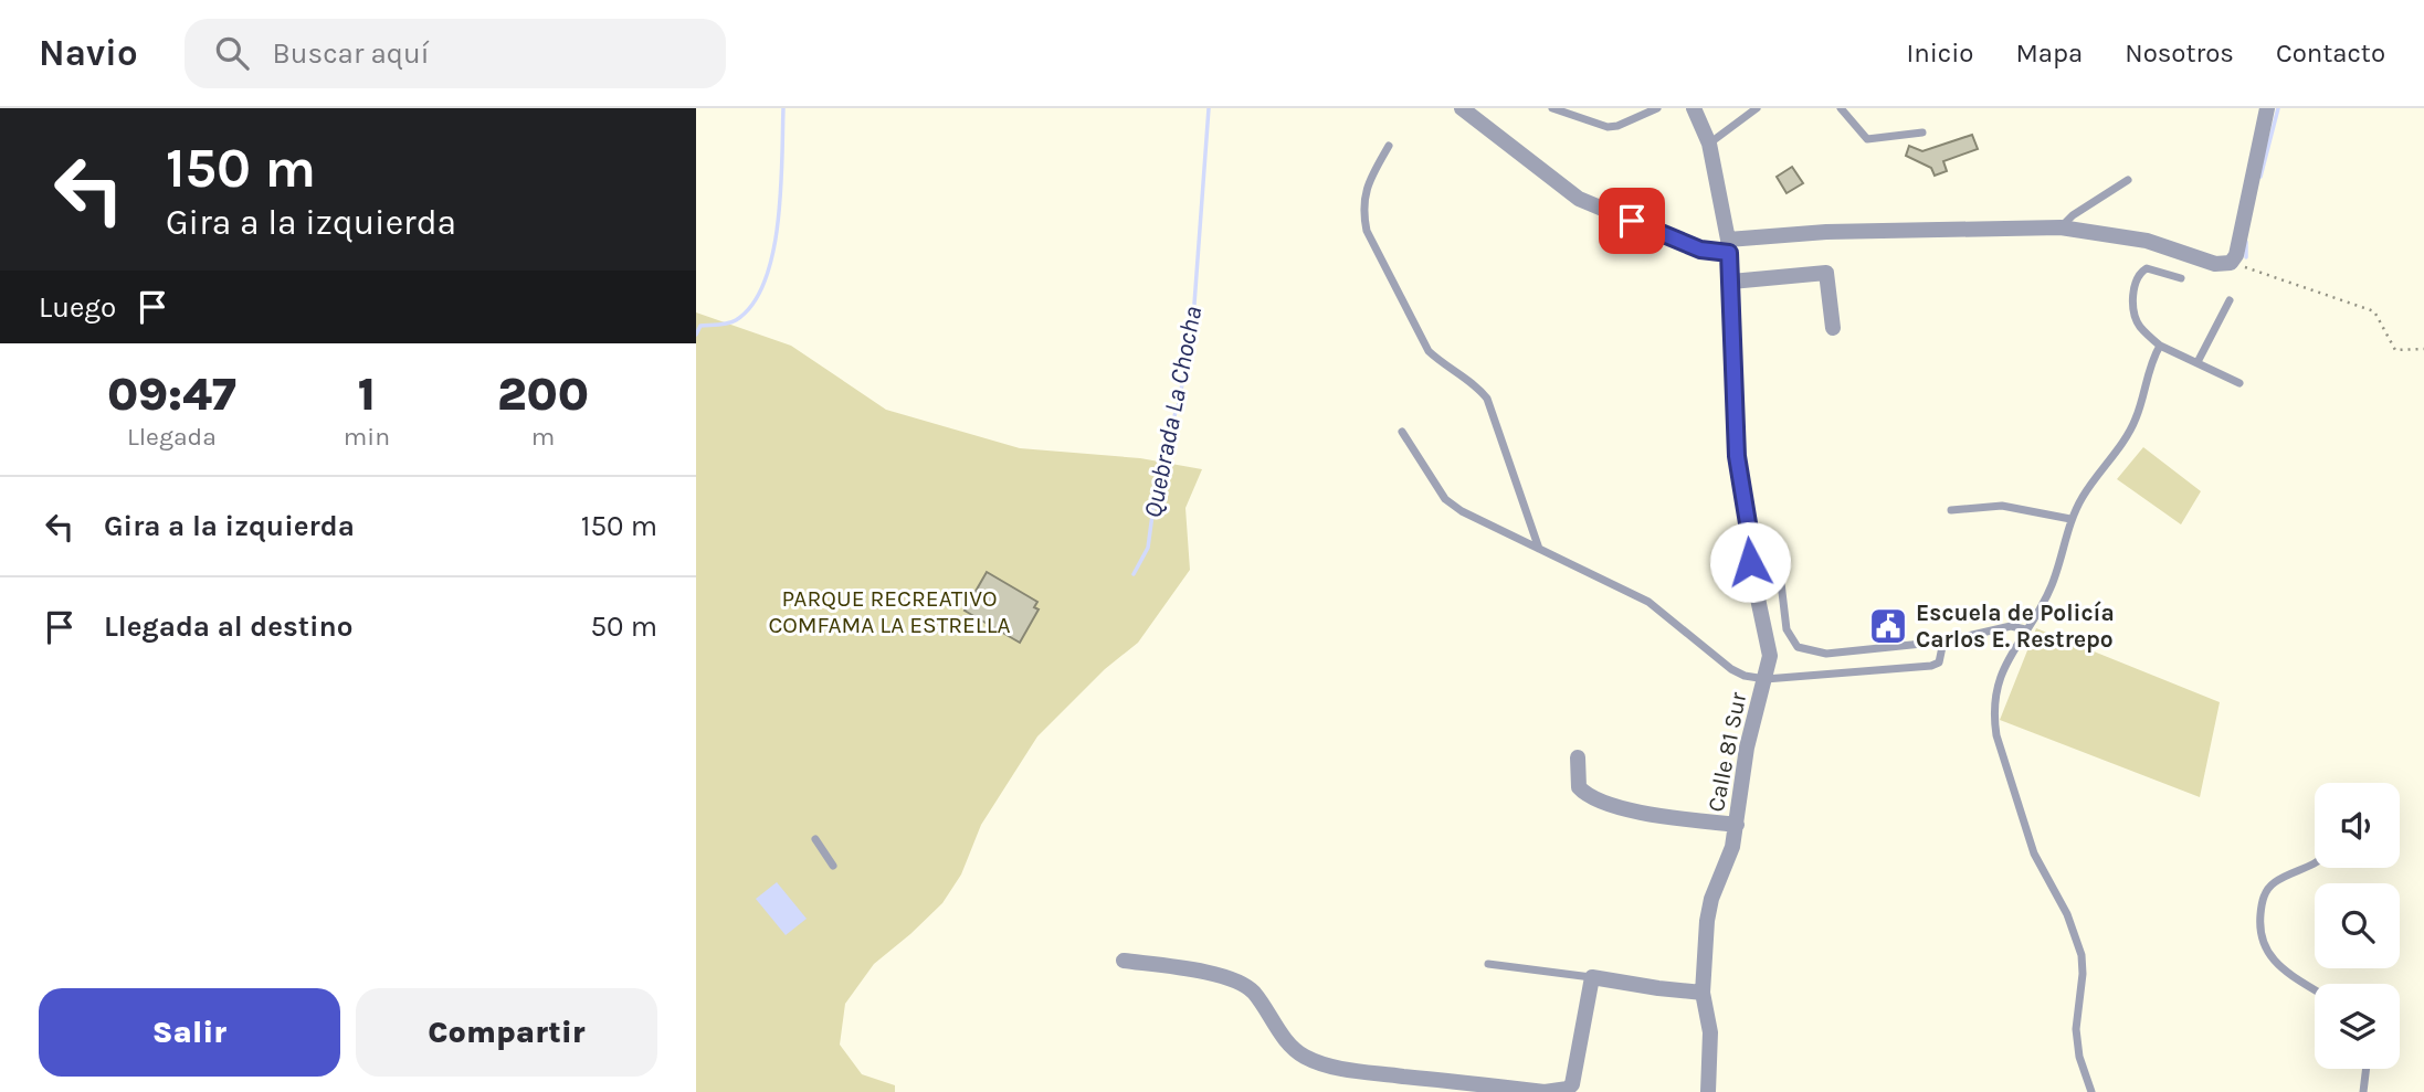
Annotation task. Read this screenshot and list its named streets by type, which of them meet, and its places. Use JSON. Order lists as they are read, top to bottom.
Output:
{
  "streets": {
    "street": ["Calle 81 Sur"]
  },
  "water": ["Quebrada La Chocha"],
  "parks": ["PARQUE RECREATIVO COMFAMA LA ESTRELLA"],
  "places": {
    "public building": ["Escuela de Policía Carlos E. Restrepo"]
  },
  "page": {
    "header": "Navio",
    "search": "Buscar aquí",
    "nav": [
      "Inicio",
      "Mapa",
      "Nosotros",
      "Contacto"
    ],
    "turn": ["150 m", "Gira a la izquierda"],
    "then": "Luego",
    "eta": [
      "09:47",
      "Llegada",
      "1",
      "min",
      "200",
      "m"
    ],
    "list": [
      {
        "name": "Gira a la izquierda",
        "value": "150 m"
      },
      {
        "name": "Llegada al destino",
        "value": "50 m"
      }
    ],
    "buttons": ["Salir", "Compartir"]
  }
}
